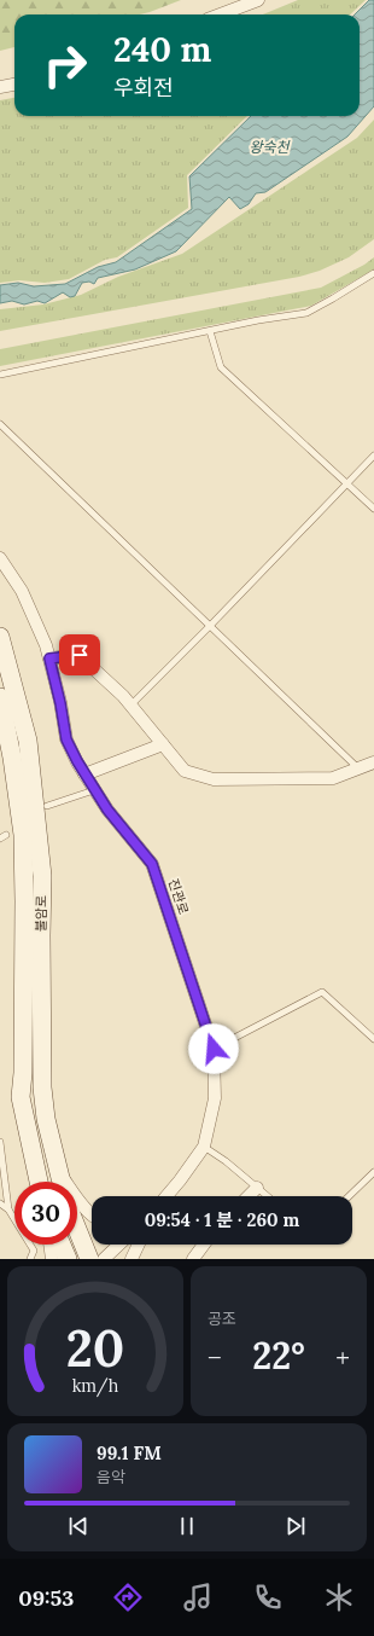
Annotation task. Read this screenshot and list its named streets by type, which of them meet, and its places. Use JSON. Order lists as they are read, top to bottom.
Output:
{
  "streets": {
    "street": ["진관로", "불암로"]
  },
  "water": ["왕숙천"],
  "page": {
    "turn": ["240 m", "우회전"],
    "limit": "30",
    "trip": "09:54 · 1 분 · 260 m",
    "tile": "공조",
    "heat": ["−", "22°", "+"],
    "song": ["99.1 FM", "음악"],
    "tabs": "09:53",
    "gauge": ["20", "km/h"]
  }
}
